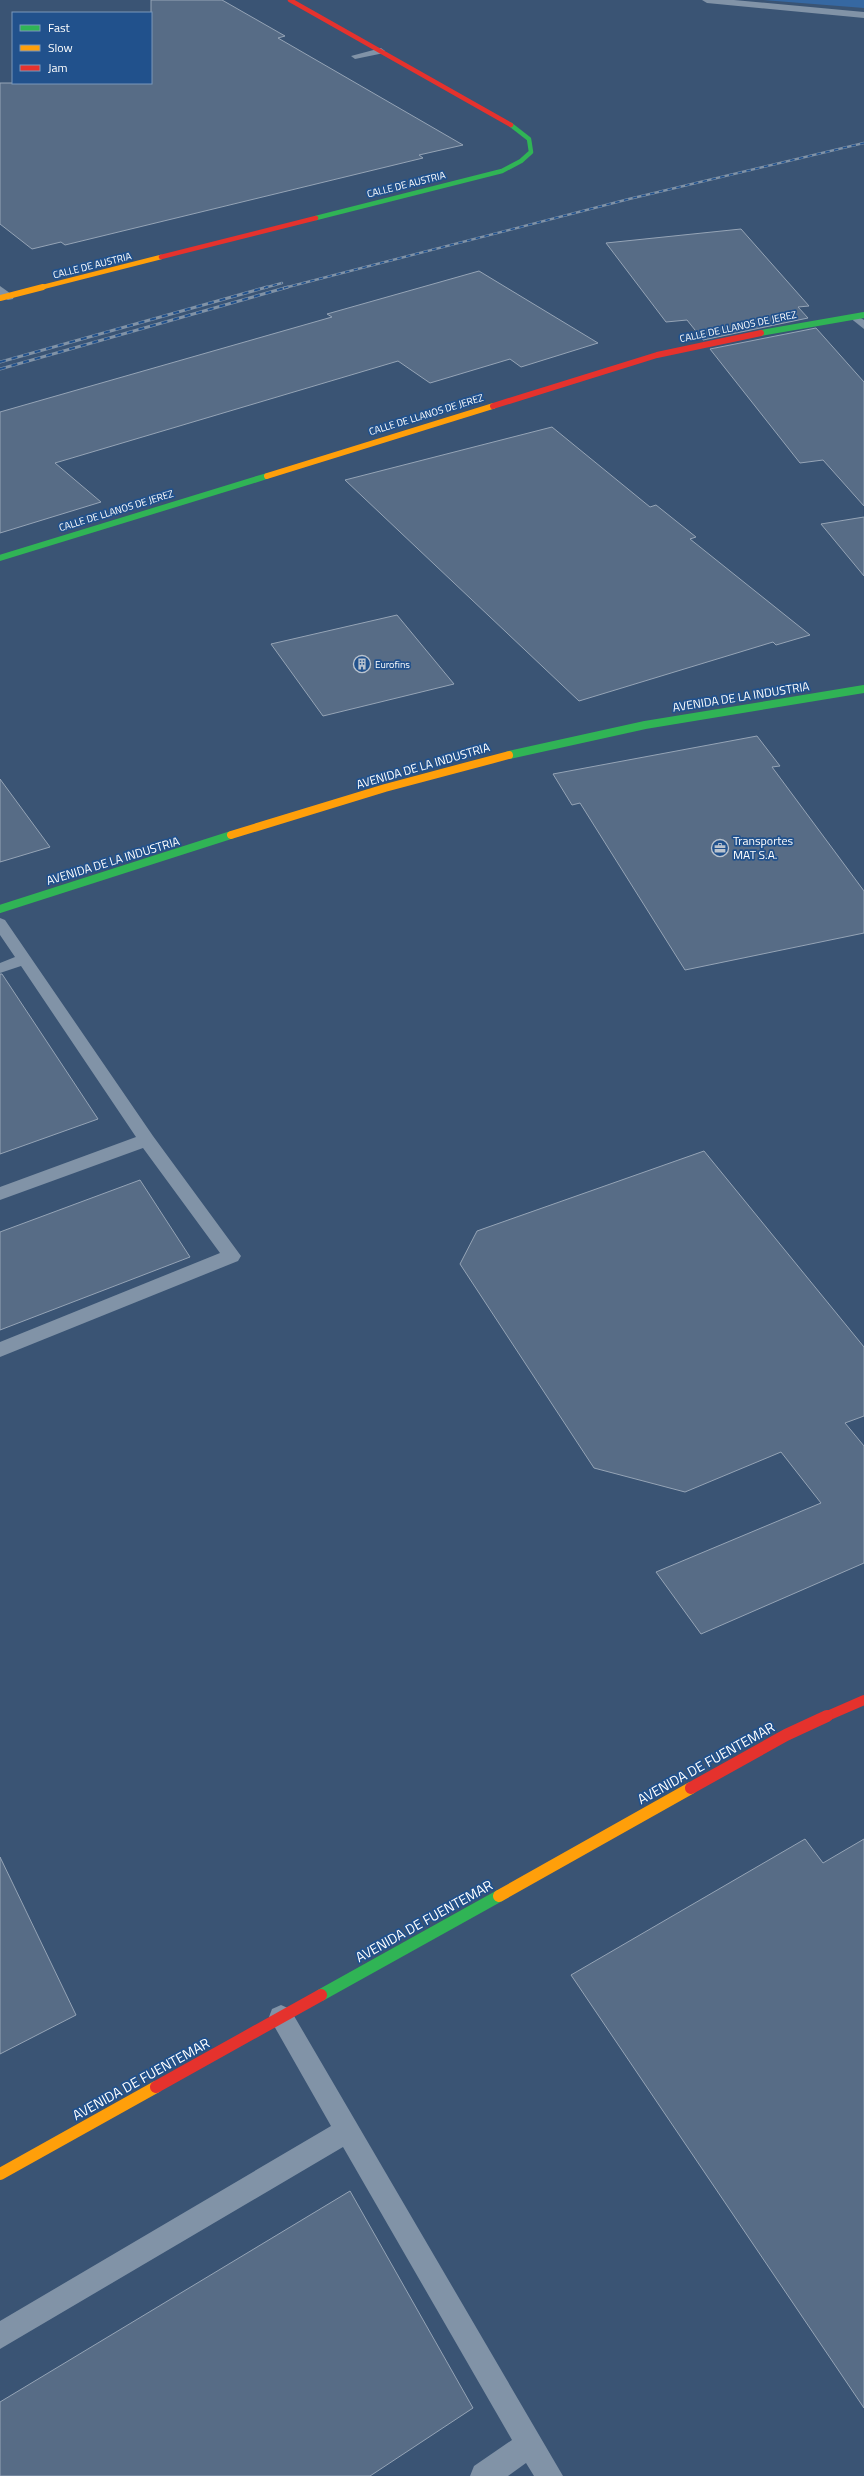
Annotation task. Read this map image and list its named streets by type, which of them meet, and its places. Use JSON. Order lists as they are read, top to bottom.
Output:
{
  "streets": {
    "street": [
      "CALLE DE AUSTRIA",
      "CALLE DE LLANOS DE JEREZ",
      "AVENIDA DE LA INDUSTRIA",
      "AVENIDA DE FUENTEMAR"
    ]
  },
  "places": {
    "building": ["Eurofins"],
    "office": ["Transportes MAT S.A."]
  },
  "legend": ["Fast", "Slow", "Jam"]
}
